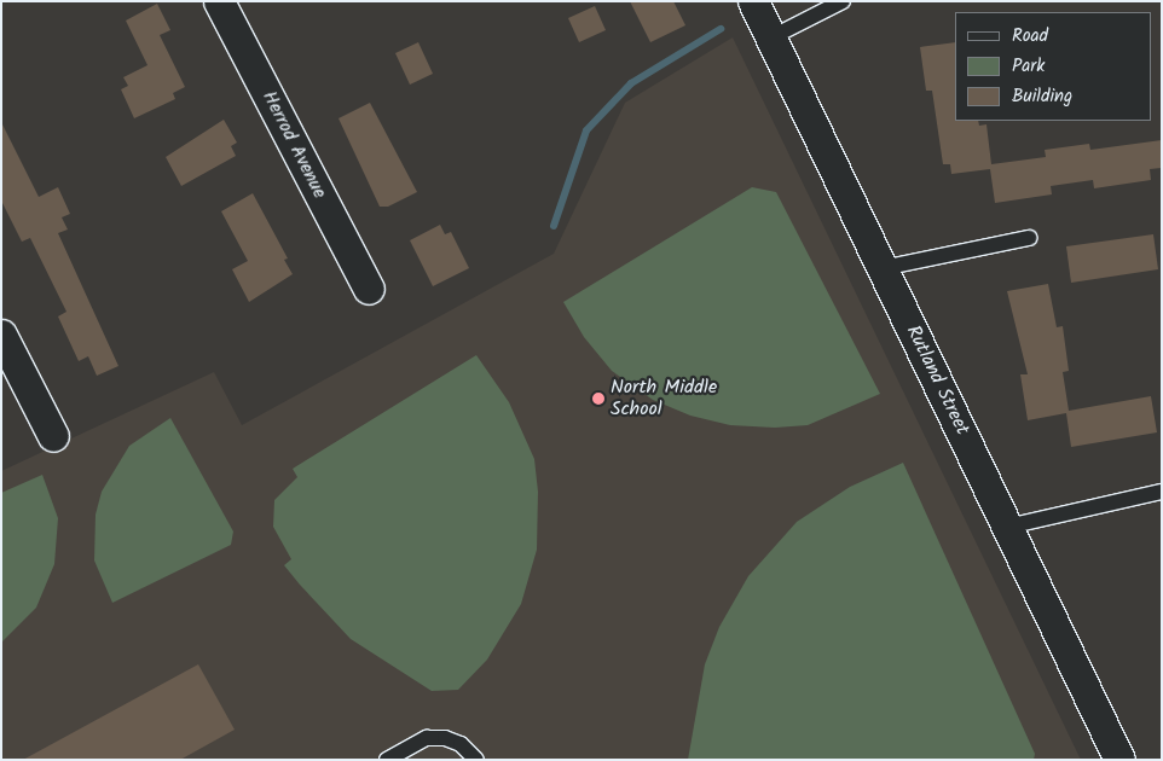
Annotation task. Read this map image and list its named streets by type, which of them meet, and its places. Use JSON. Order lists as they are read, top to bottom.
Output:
{
  "streets": {
    "street": ["Herrod Avenue", "Rutland Street"]
  },
  "places": ["North Middle School"],
  "legend": ["Road", "Park", "Building"]
}
